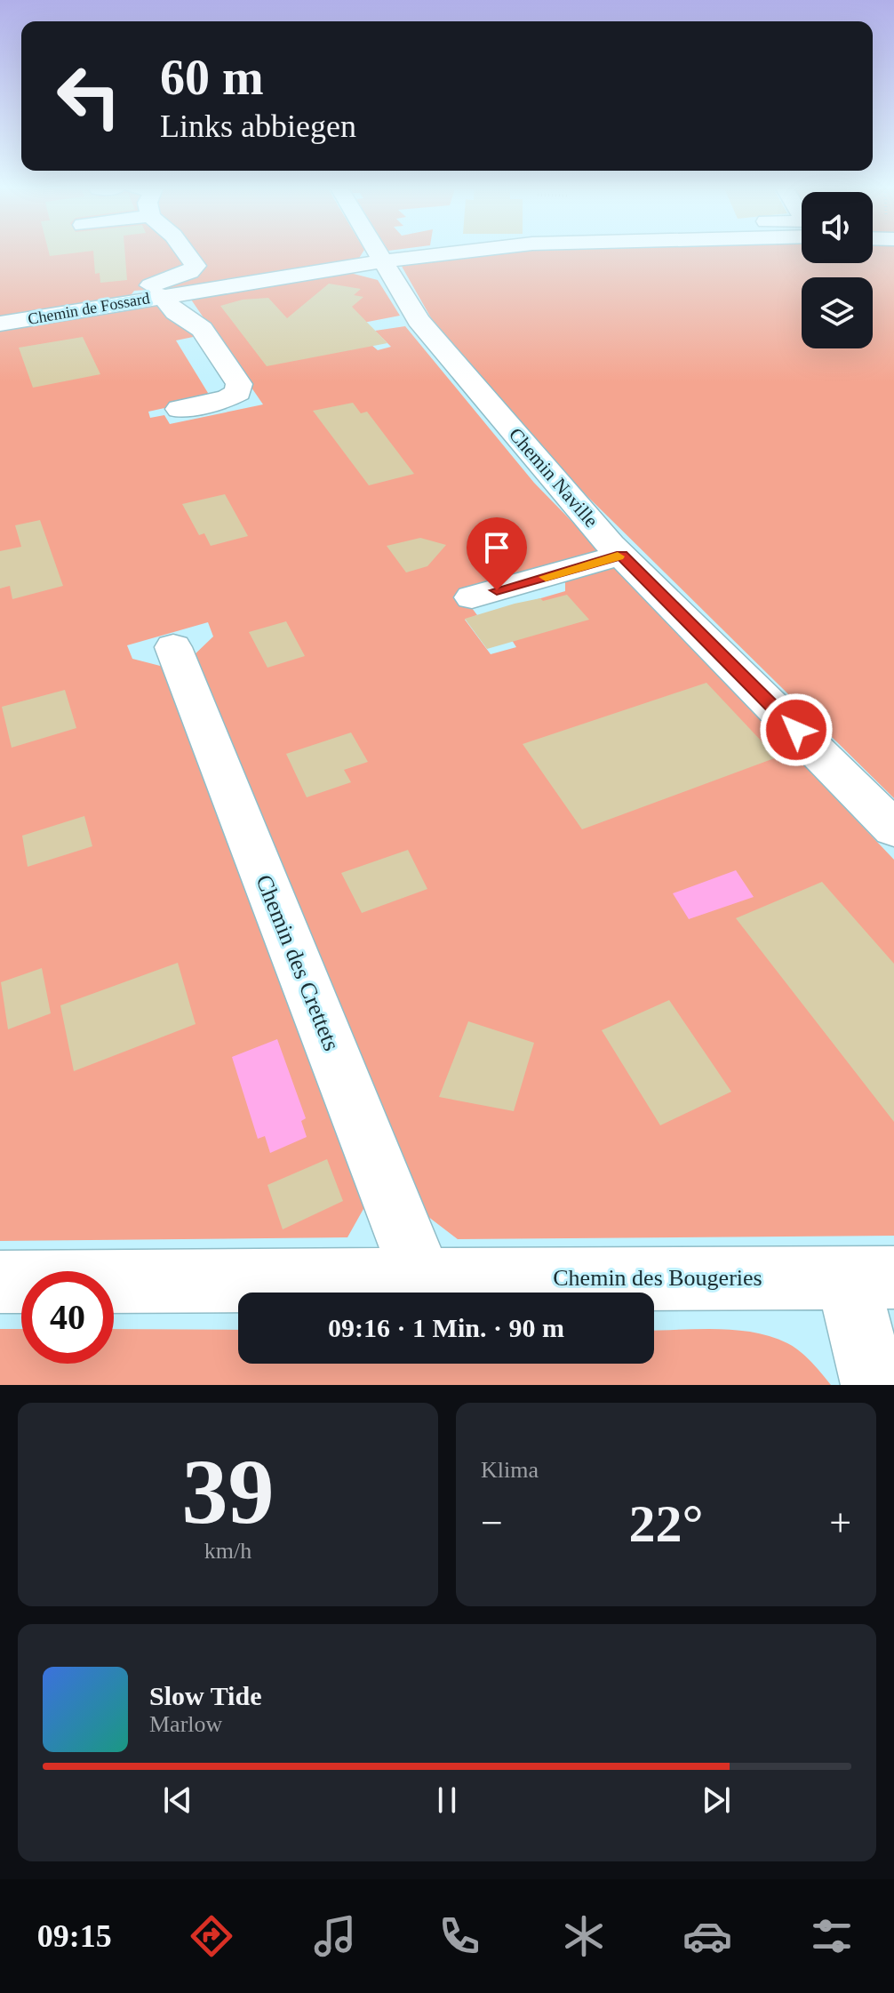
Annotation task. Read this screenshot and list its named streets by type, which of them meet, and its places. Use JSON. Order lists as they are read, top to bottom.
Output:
{
  "streets": {
    "street": [
      "Chemin de Fossard",
      "Chemin Naville",
      "Chemin des Crettets",
      "Chemin des Bougeries"
    ]
  },
  "crossings": [
    ["Chemin de Fossard", "Chemin Naville"],
    ["Chemin des Crettets", "Chemin des Bougeries"]
  ],
  "page": {
    "turn": ["60 m", "Links abbiegen"],
    "limit": "40",
    "trip": "09:16 · 1 Min. · 90 m",
    "tile": [
      ["39", "km/h"],
      "Klima"
    ],
    "heat": ["−", "22°", "+"],
    "song": ["Slow Tide", "Marlow"],
    "tabs": "09:15"
  }
}
